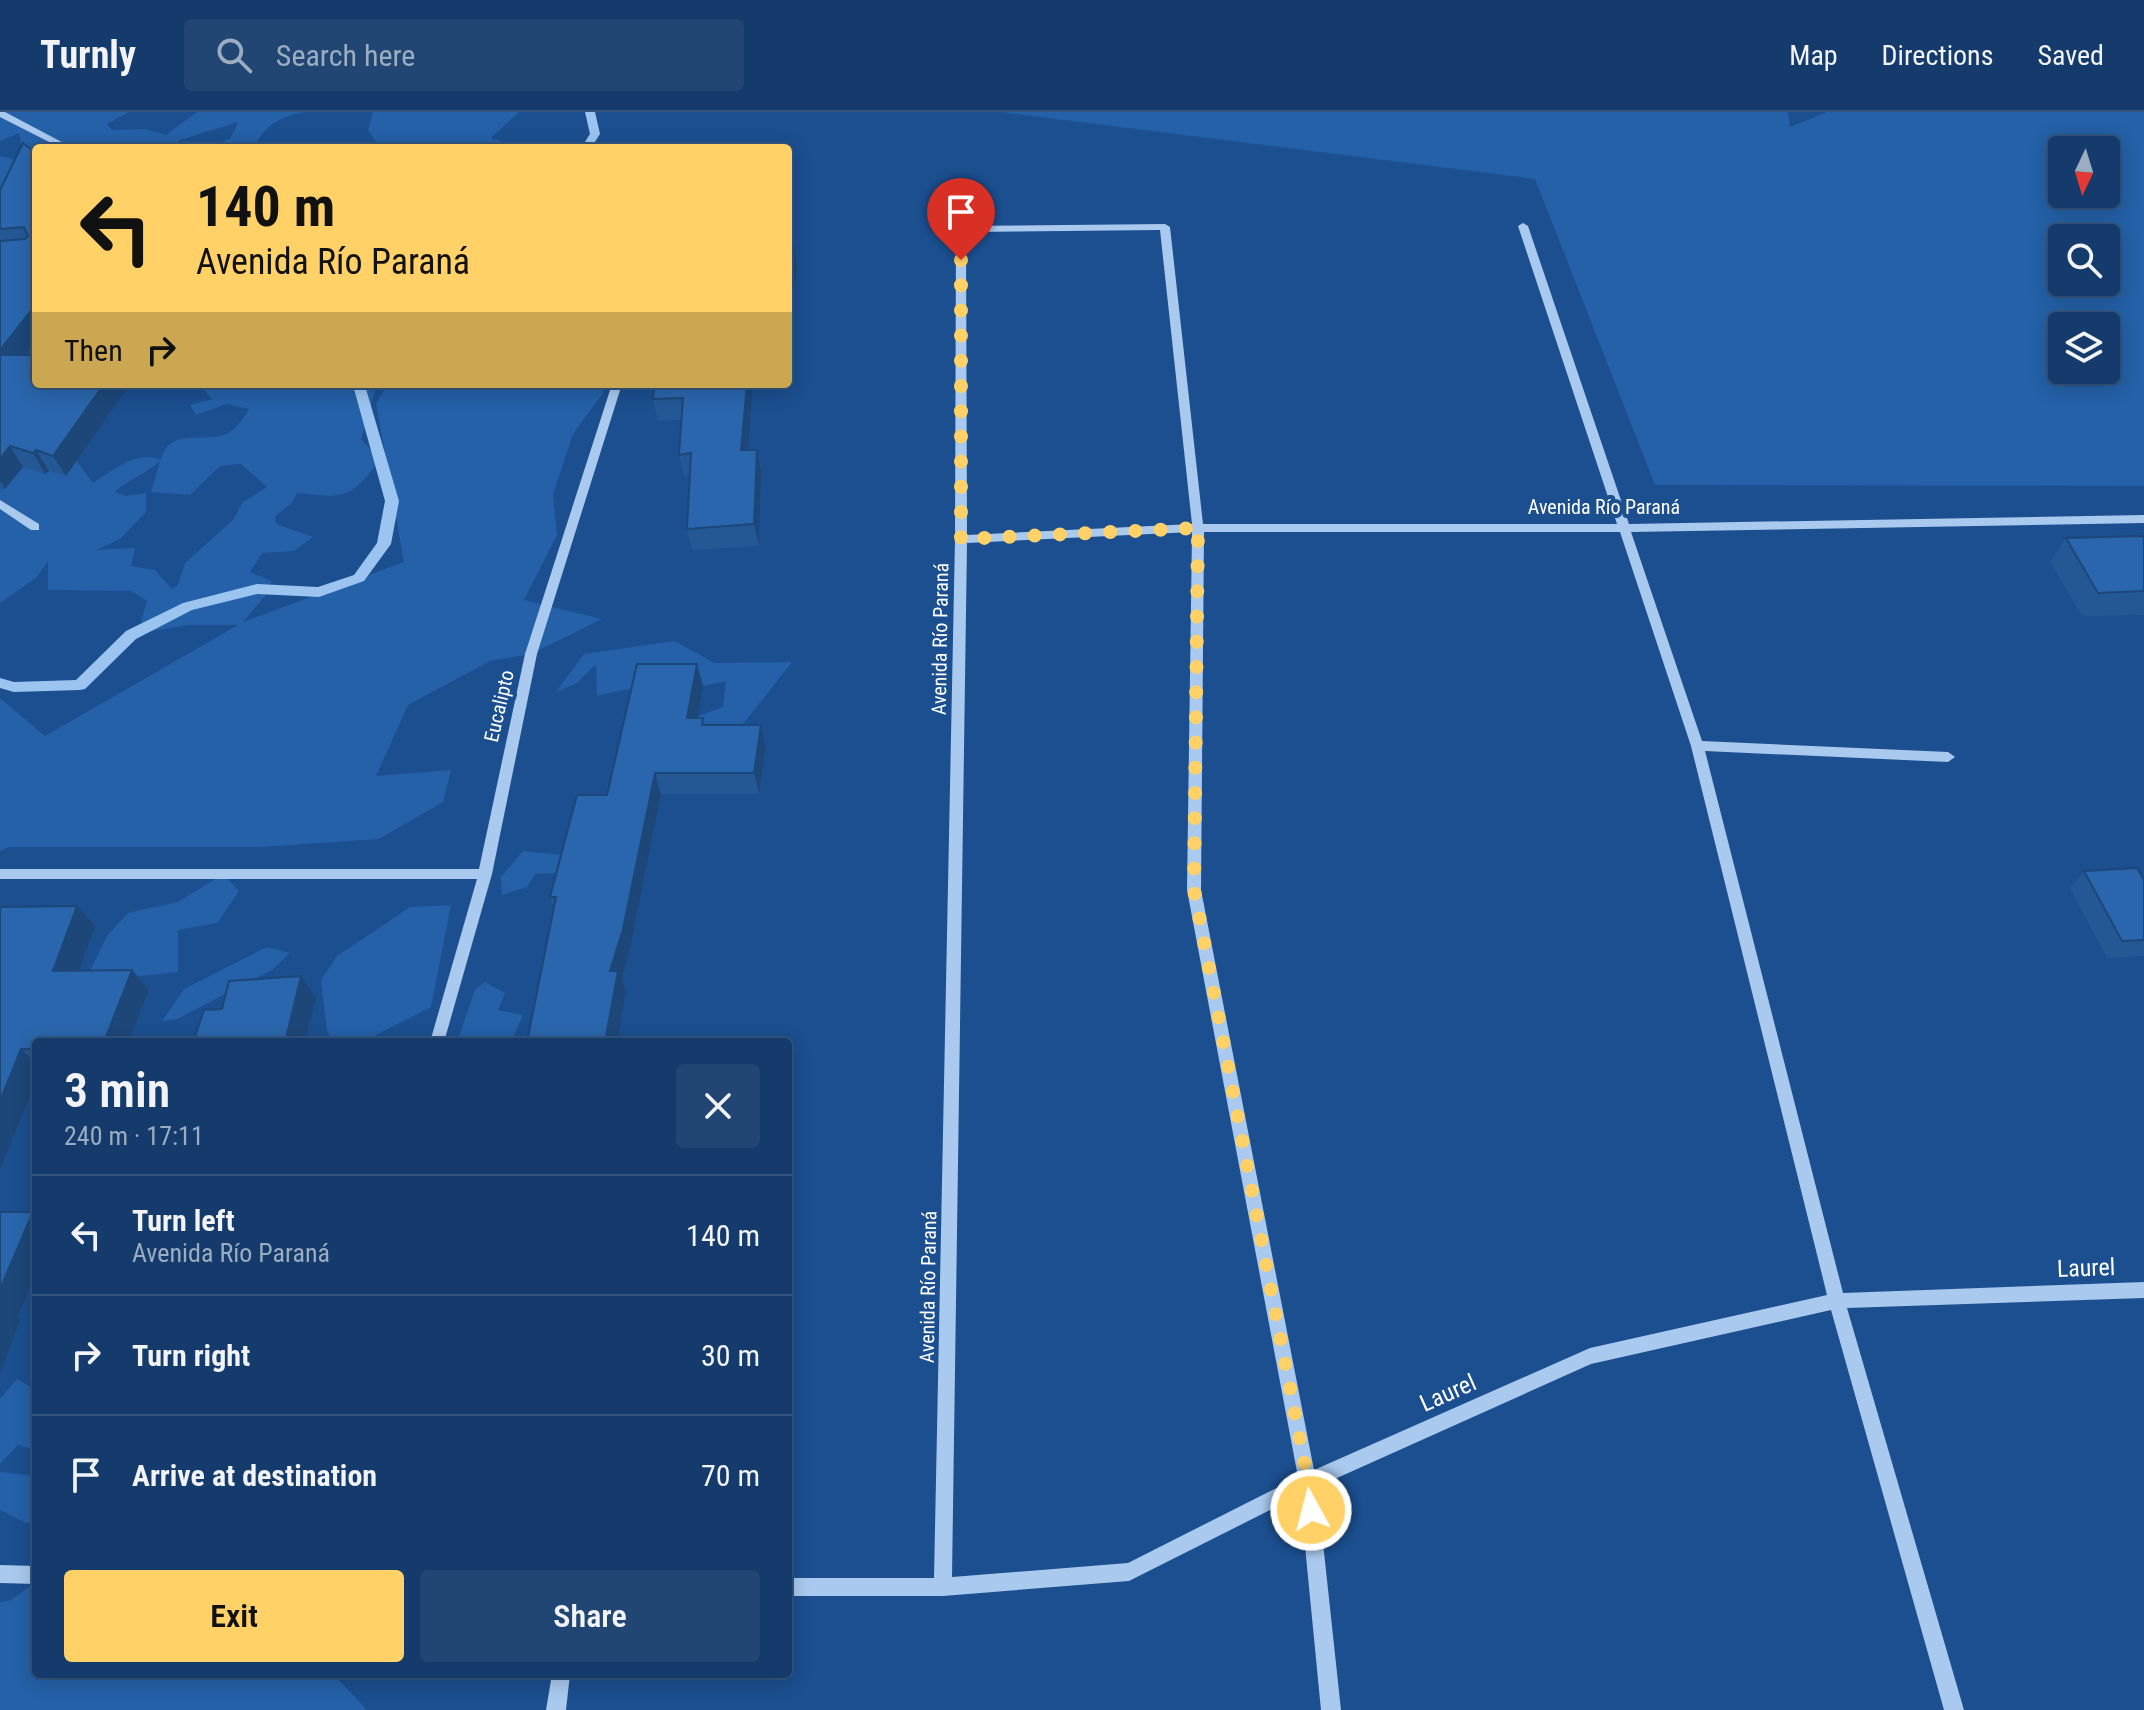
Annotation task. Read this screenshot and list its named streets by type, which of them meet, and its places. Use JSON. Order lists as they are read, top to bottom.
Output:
{
  "streets": {
    "street": ["Avenida Río Paraná", "Eucalipto", "Laurel"]
  },
  "crossings": [
    ["Avenida Río Paraná", "Laurel"]
  ],
  "north": "bottom",
  "page": {
    "header": "Turnly",
    "search": "Search here",
    "nav": ["Map", "Directions", "Saved"],
    "turn": ["140 m", "Avenida Río Paraná"],
    "then": "Then",
    "heading": ["3 min", "240 m · 17:11"],
    "list": [
      {
        "name": "Turn left",
        "note": "Avenida Río Paraná",
        "value": "140 m"
      },
      {
        "name": "Turn right",
        "value": "30 m"
      },
      {
        "name": "Arrive at destination",
        "value": "70 m"
      }
    ],
    "buttons": ["Exit", "Share"]
  }
}
